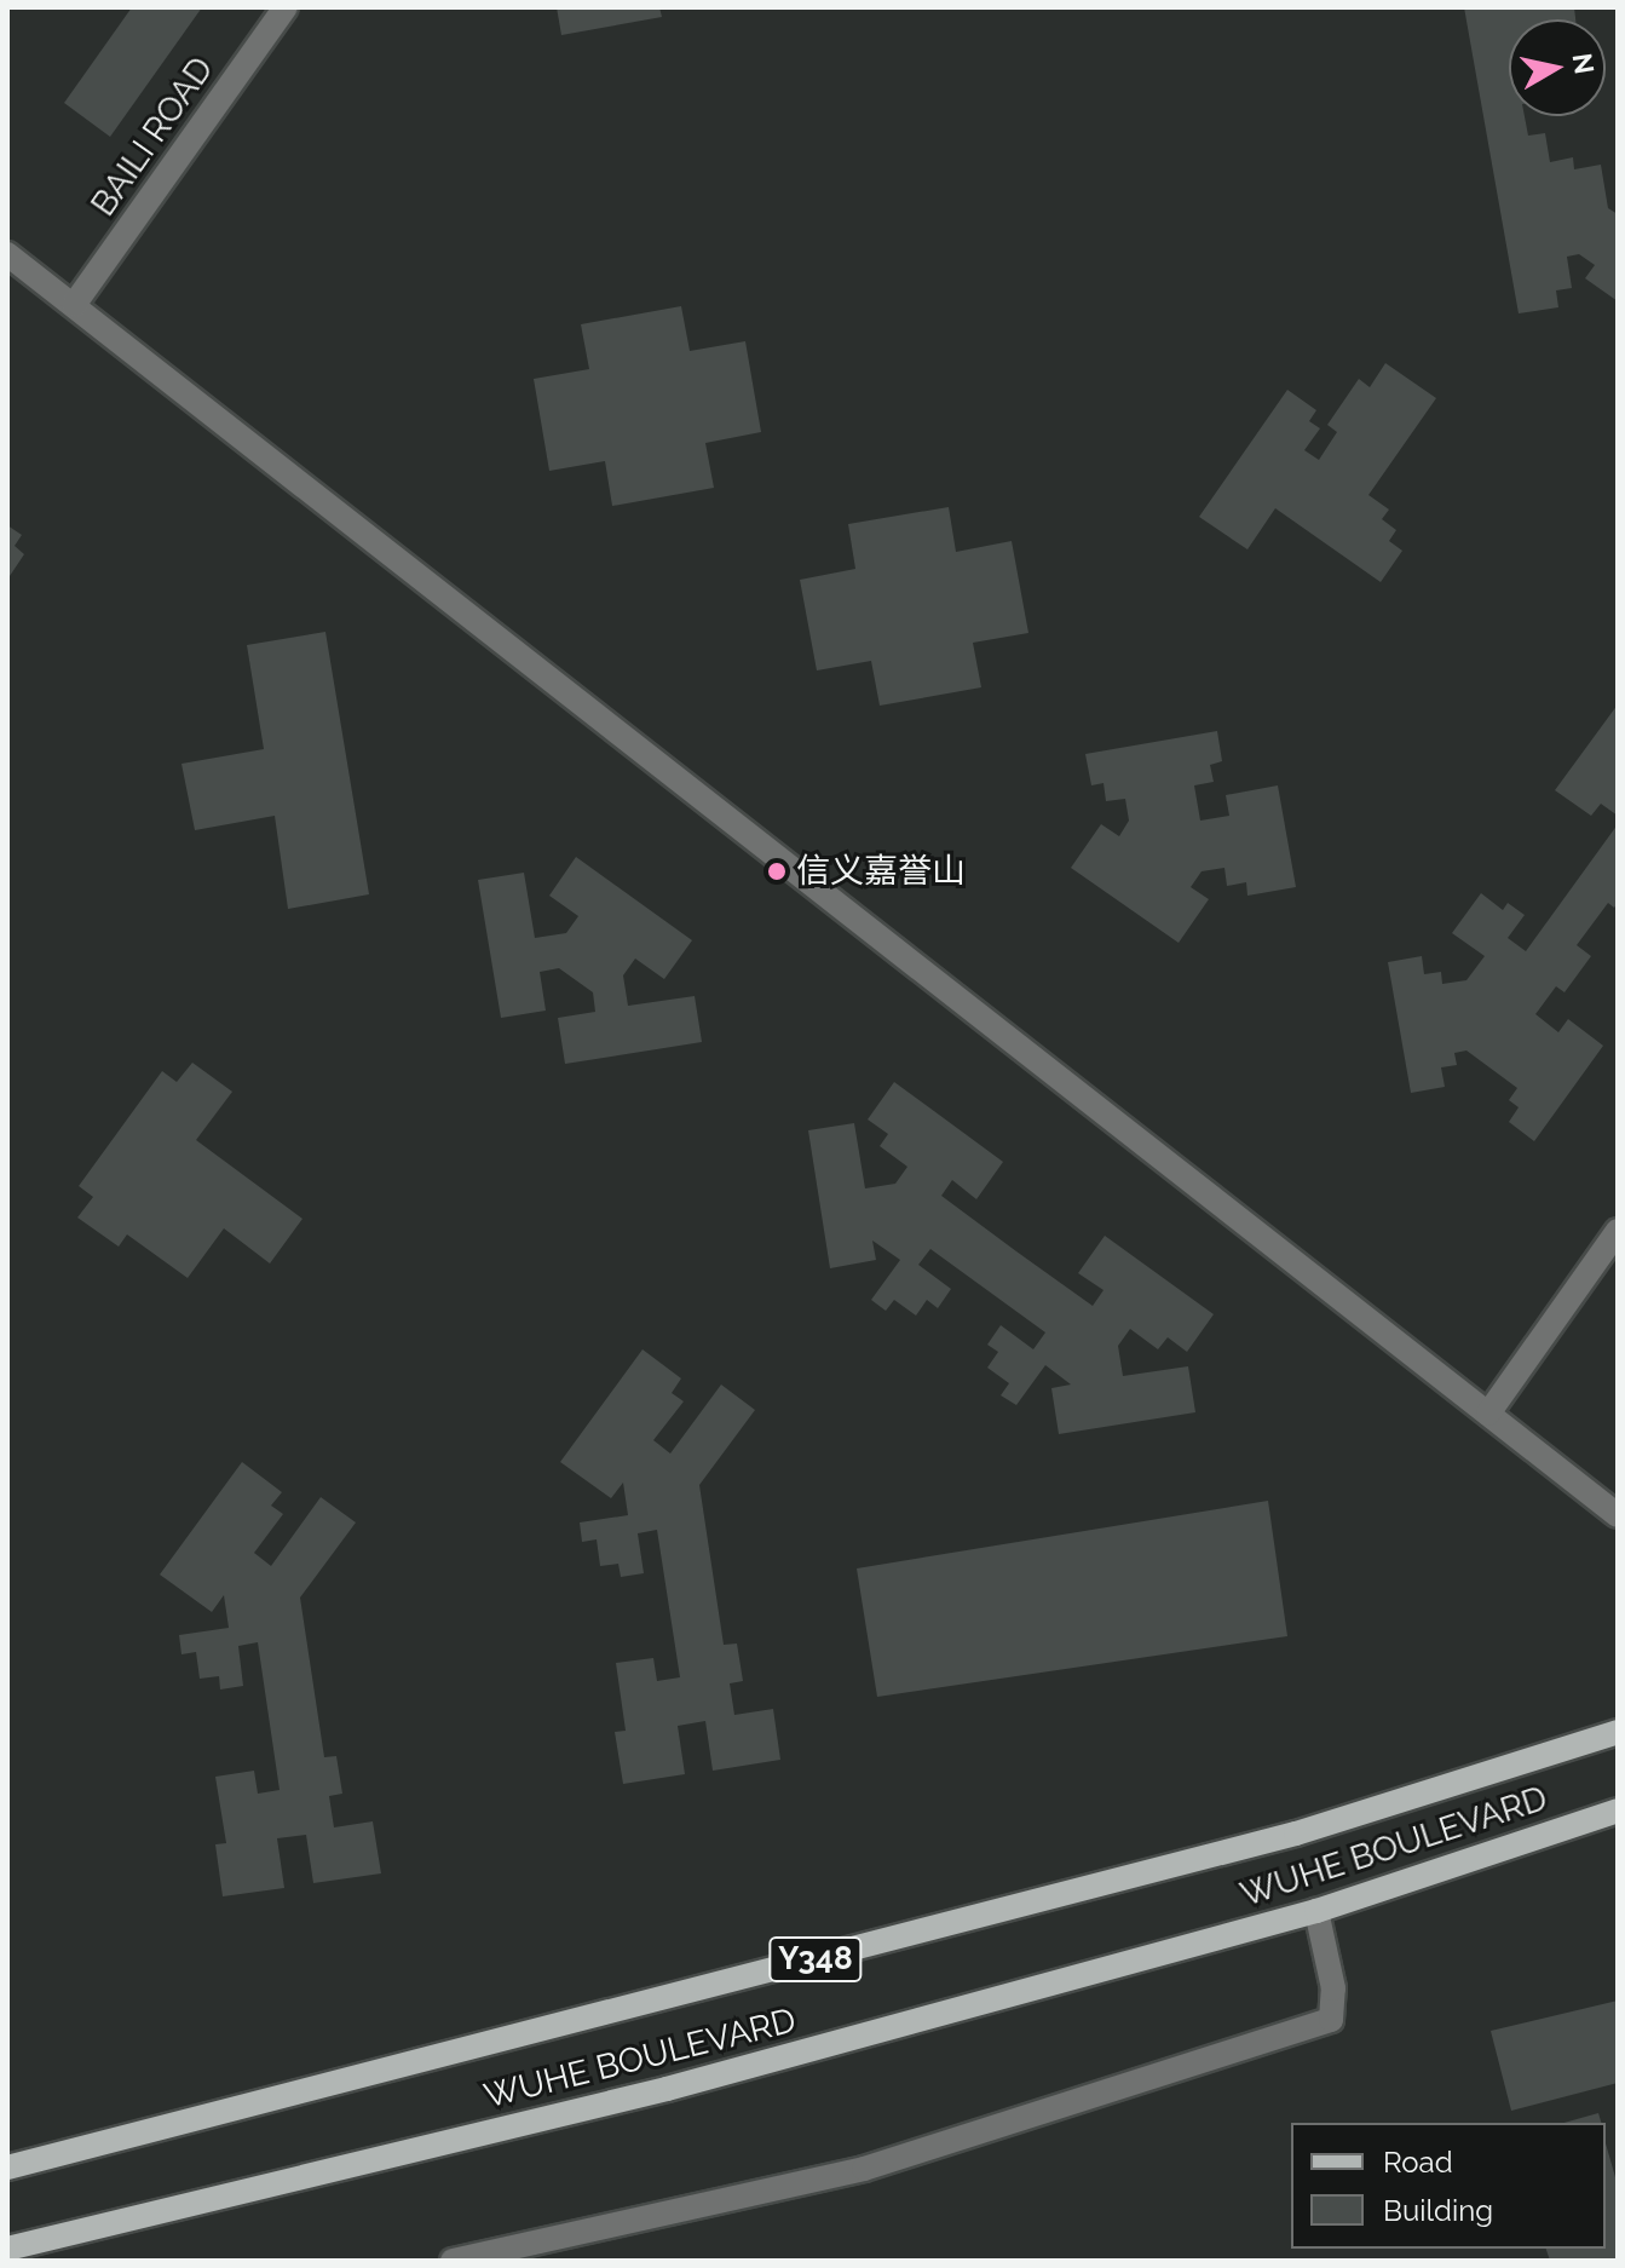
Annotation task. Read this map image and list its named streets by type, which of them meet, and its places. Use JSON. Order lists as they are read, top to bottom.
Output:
{
  "streets": {
    "main road": ["WUHE BOULEVARD", "Y348"],
    "street": ["BAILI ROAD"]
  },
  "places": ["信义嘉誉山"],
  "legend": ["Road", "Building"],
  "north": "right"
}
